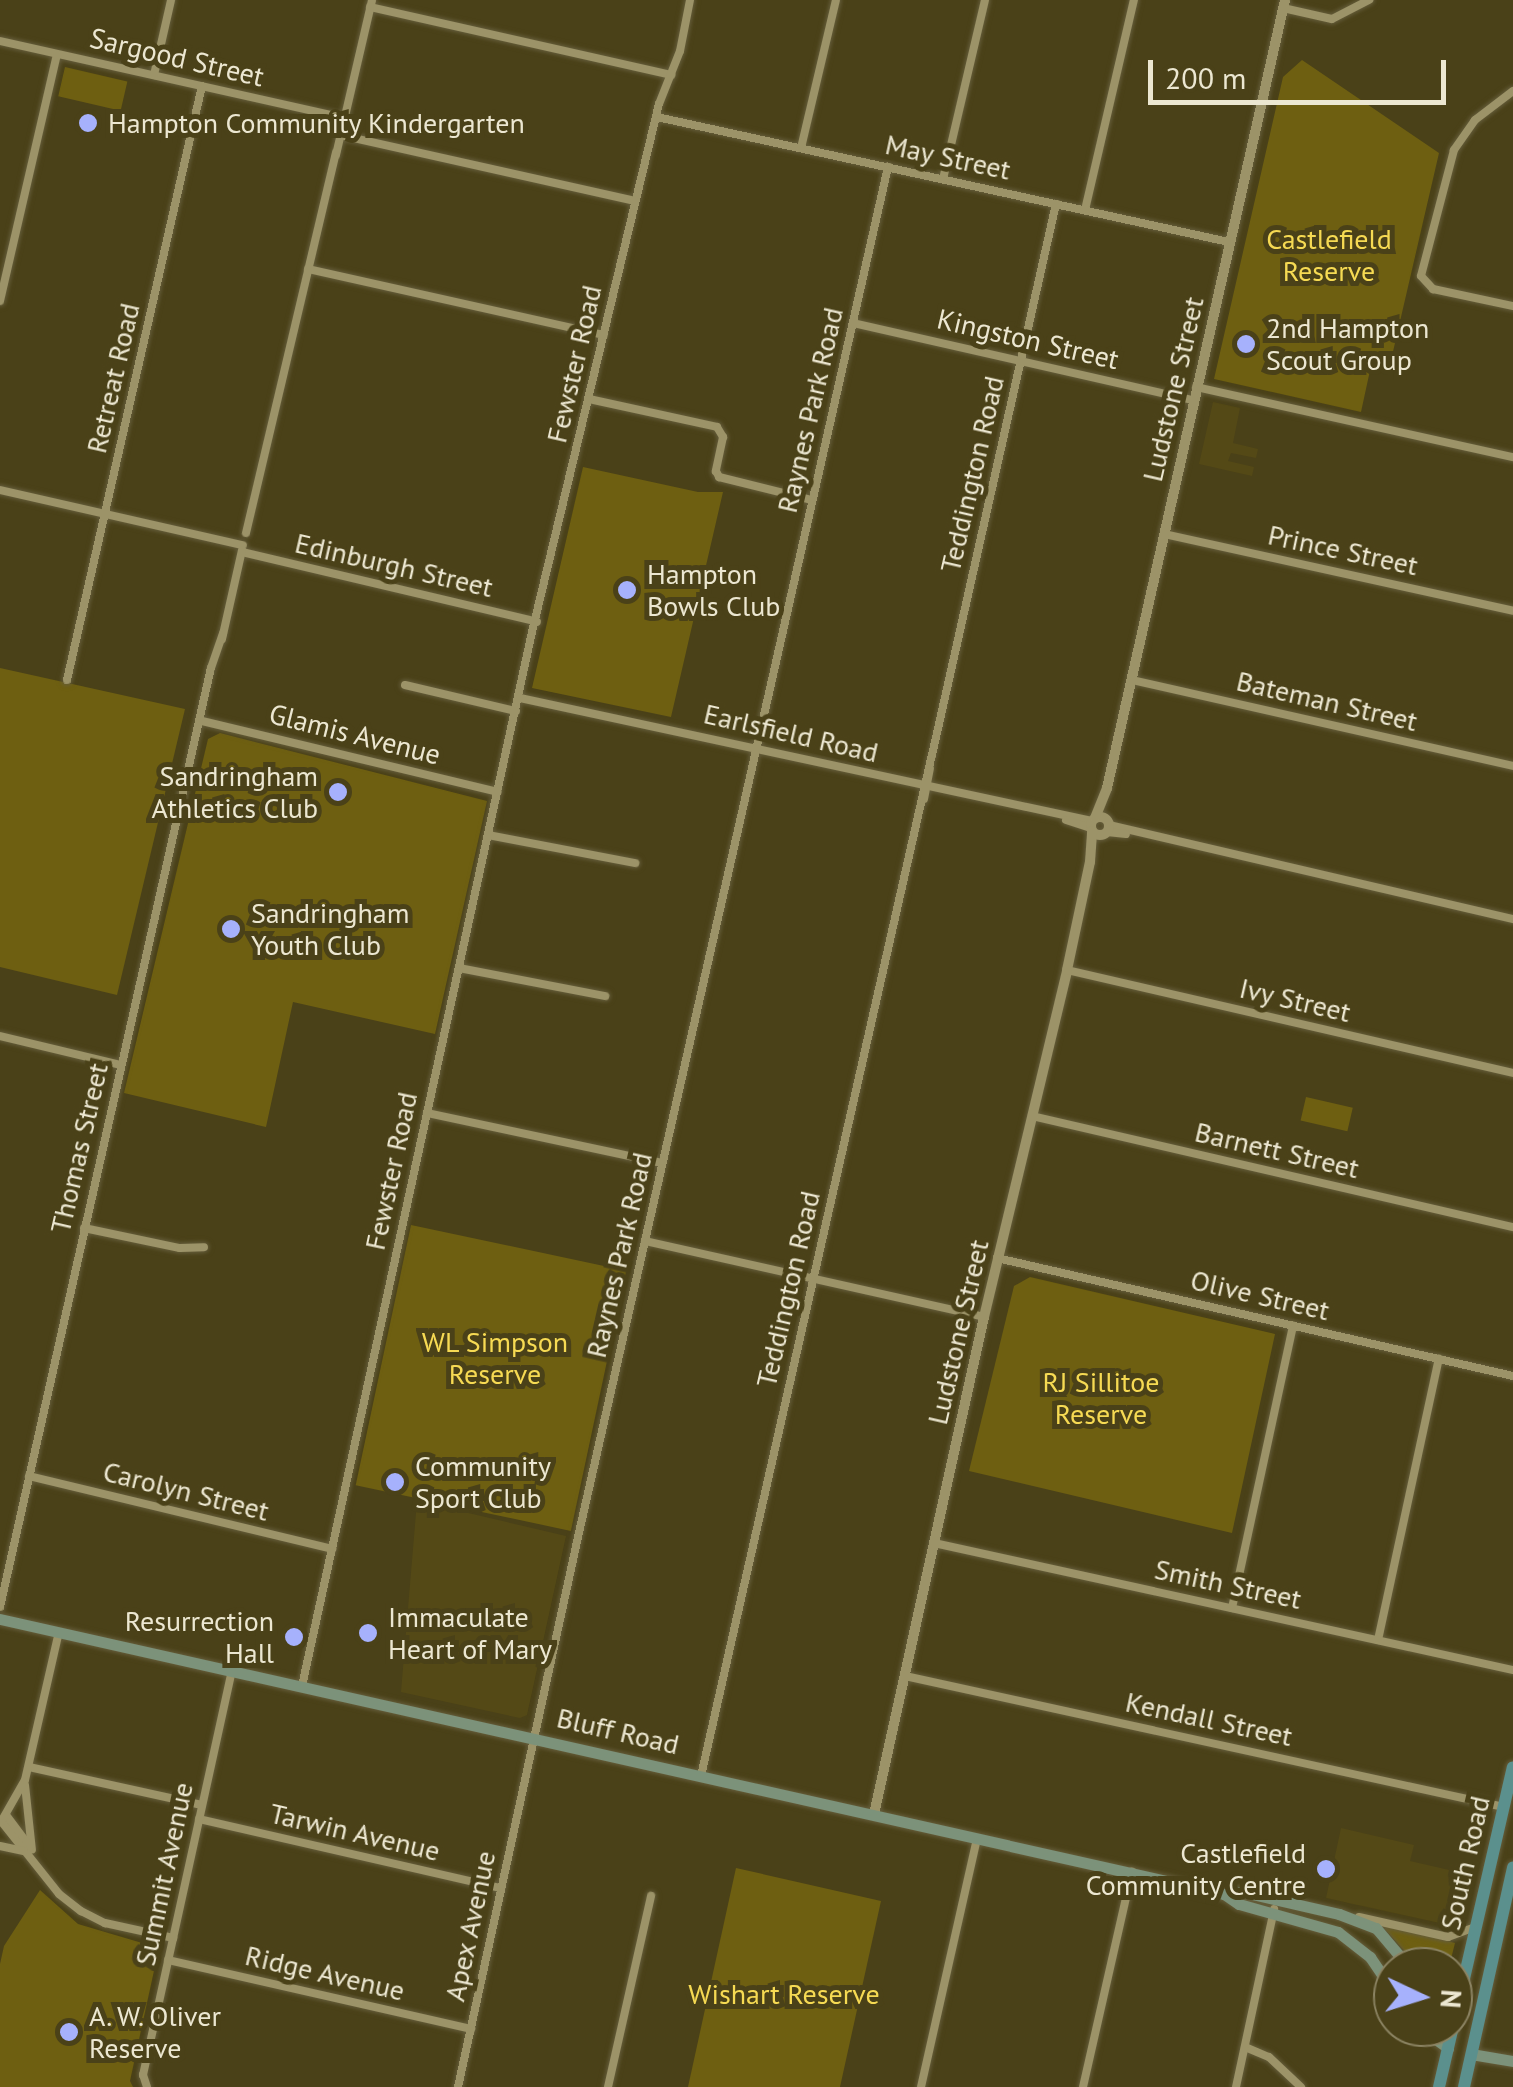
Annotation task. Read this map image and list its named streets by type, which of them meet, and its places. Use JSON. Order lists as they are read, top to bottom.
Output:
{
  "streets": {
    "main road": ["Bluff Road", "South Road"],
    "street": [
      "Sargood Street",
      "May Street",
      "Kingston Street",
      "Fewster Road",
      "Retreat Road",
      "Ludstone Street",
      "Raynes Park Road",
      "Teddington Road",
      "Prince Street",
      "Edinburgh Street",
      "Bateman Street",
      "Earlsfield Road",
      "Glamis Avenue",
      "Ivy Street",
      "Thomas Street",
      "Barnett Street",
      "Olive Street",
      "Carolyn Street",
      "Smith Street",
      "Kendall Street",
      "Tarwin Avenue",
      "Summit Avenue",
      "Apex Avenue",
      "Ridge Avenue"
    ]
  },
  "crossings": [
    ["Sargood Street", "Retreat Road"],
    ["Sargood Street", "Thomas Street"],
    ["May Street", "Fewster Road"],
    ["May Street", "Ludstone Street"],
    ["May Street", "Raynes Park Road"],
    ["May Street", "Teddington Road"],
    ["Kingston Street", "Ludstone Street"],
    ["Kingston Street", "Raynes Park Road"],
    ["Kingston Street", "Teddington Road"],
    ["Fewster Road", "Edinburgh Street"],
    ["Fewster Road", "Earlsfield Road"],
    ["Fewster Road", "Glamis Avenue"],
    ["Fewster Road", "Carolyn Street"],
    ["Fewster Road", "Bluff Road"],
    ["Retreat Road", "Edinburgh Street"],
    ["Ludstone Street", "Prince Street"],
    ["Ludstone Street", "Bateman Street"],
    ["Ludstone Street", "Earlsfield Road"],
    ["Ludstone Street", "Ivy Street"],
    ["Ludstone Street", "Barnett Street"],
    ["Ludstone Street", "Olive Street"],
    ["Ludstone Street", "Smith Street"],
    ["Ludstone Street", "Kendall Street"],
    ["Ludstone Street", "Bluff Road"],
    ["Raynes Park Road", "Earlsfield Road"],
    ["Raynes Park Road", "Bluff Road"],
    ["Raynes Park Road", "Apex Avenue"],
    ["Teddington Road", "Earlsfield Road"],
    ["Teddington Road", "Bluff Road"],
    ["Edinburgh Street", "Thomas Street"],
    ["Glamis Avenue", "Thomas Street"],
    ["Thomas Street", "Carolyn Street"],
    ["Kendall Street", "South Road"],
    ["Bluff Road", "South Road"],
    ["Bluff Road", "Summit Avenue"],
    ["Bluff Road", "Apex Avenue"],
    ["Tarwin Avenue", "Summit Avenue"],
    ["Tarwin Avenue", "Apex Avenue"],
    ["Summit Avenue", "Ridge Avenue"],
    ["Apex Avenue", "Ridge Avenue"]
  ],
  "parks": [
    "Castlefield Reserve",
    "WL Simpson Reserve",
    "RJ Sillitoe Reserve",
    "Wishart Reserve"
  ],
  "places": [
    "Hampton Community Kindergarten",
    "2nd Hampton Scout Group",
    "Hampton Bowls Club",
    "Sandringham Athletics Club",
    "Sandringham Youth Club",
    "Community Sport Club",
    "Immaculate Heart of Mary",
    "Resurrection Hall",
    "Castlefield Community Centre",
    "A. W. Oliver Reserve"
  ],
  "scale_bar": "200 m",
  "north": "right"
}
